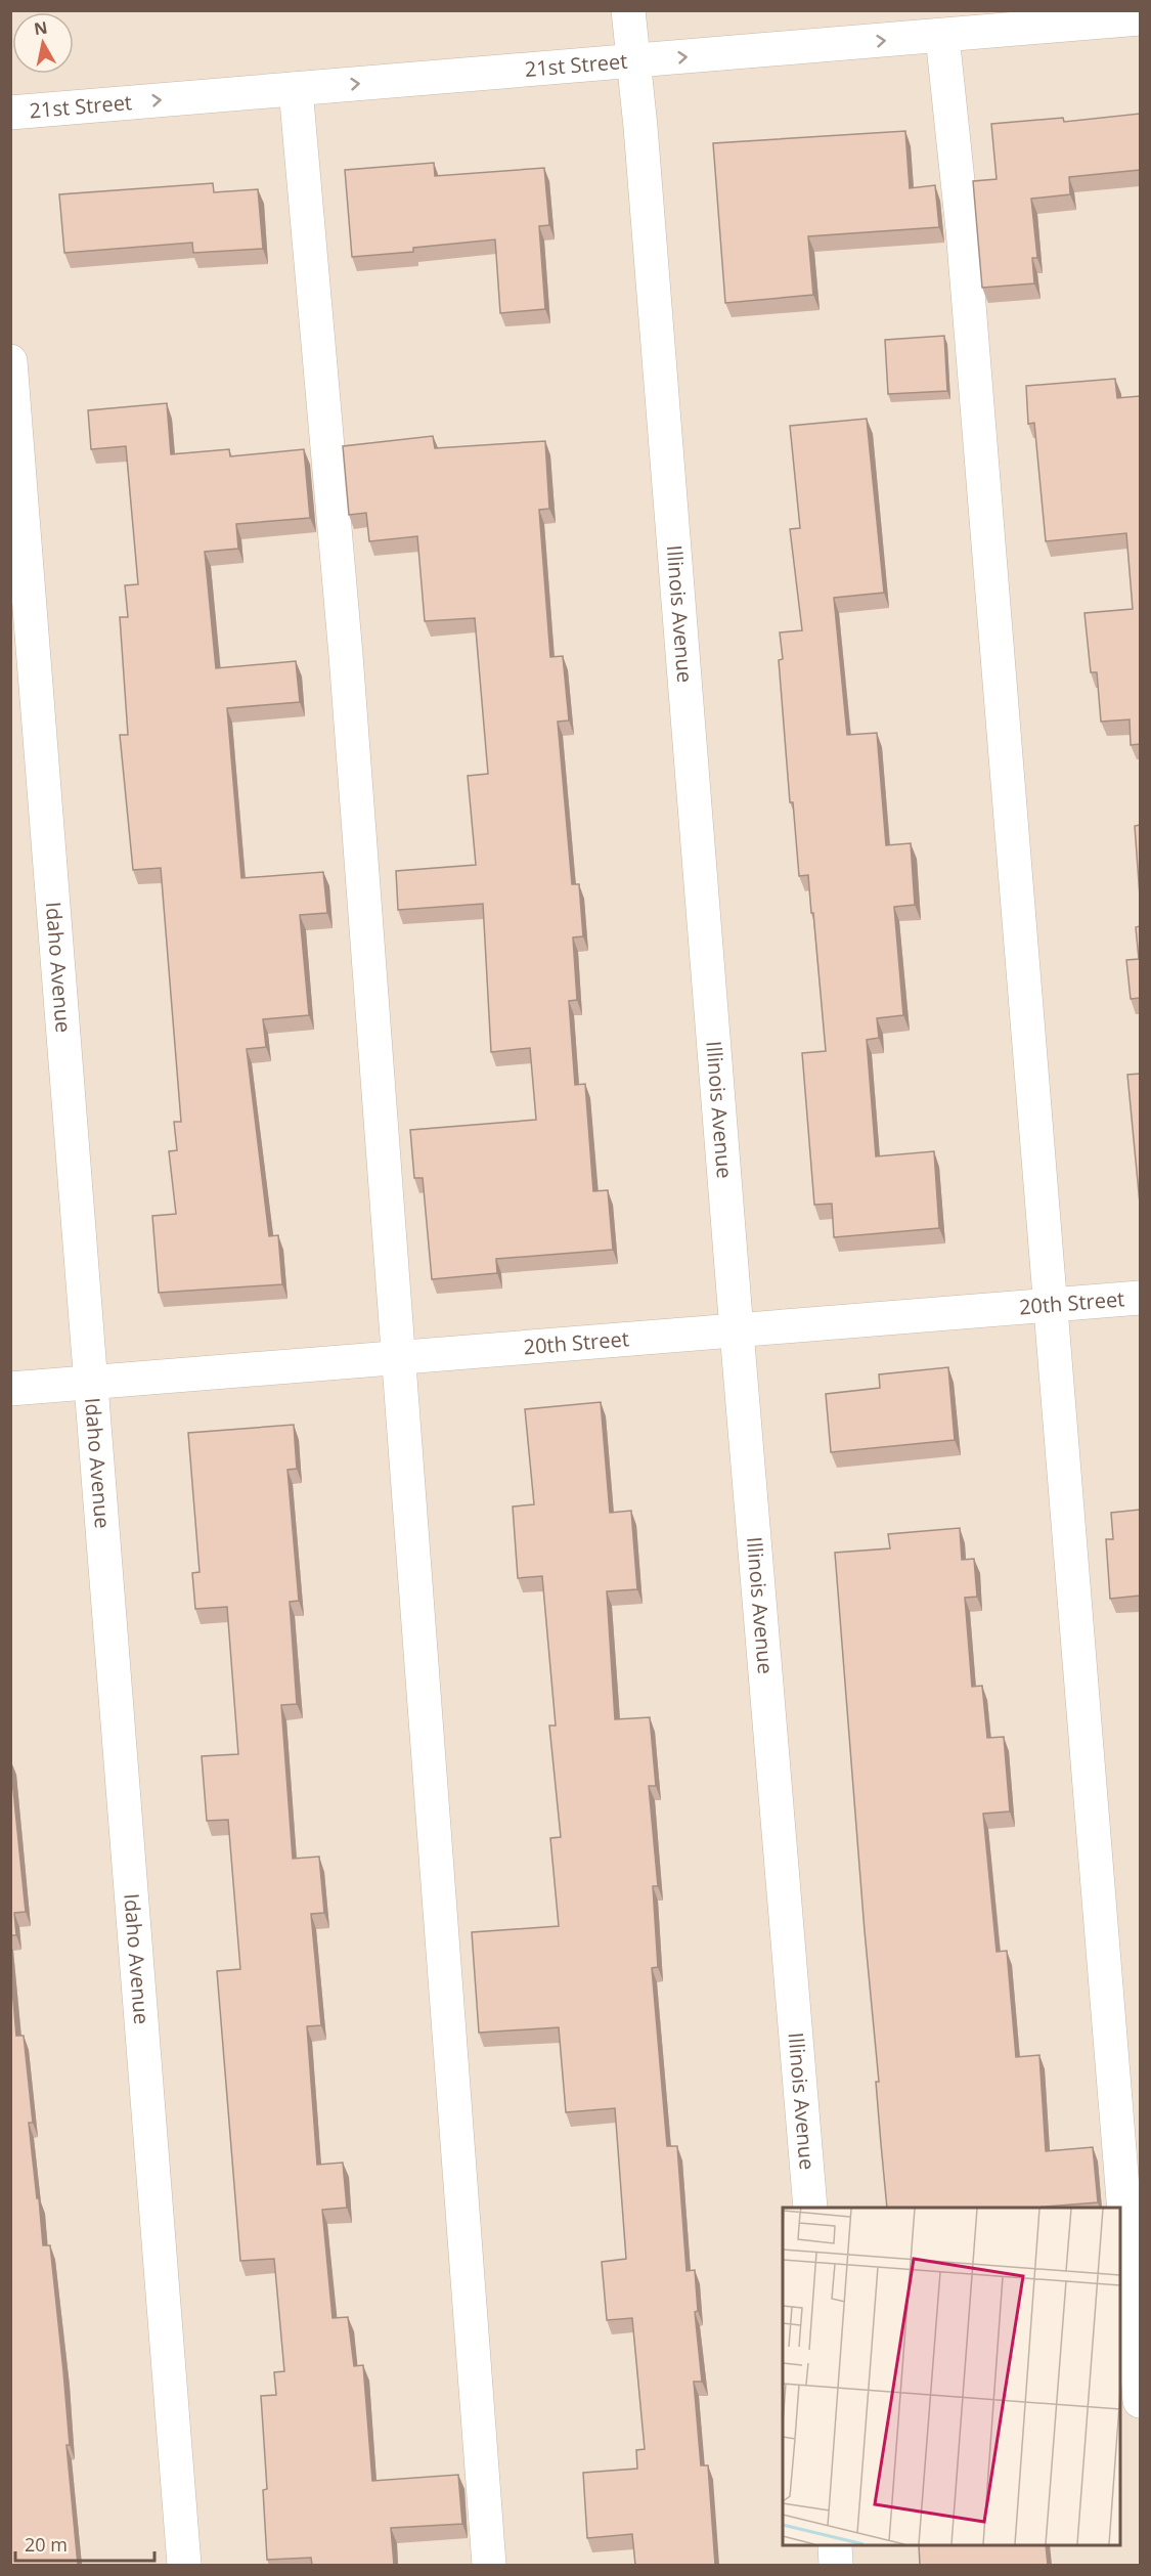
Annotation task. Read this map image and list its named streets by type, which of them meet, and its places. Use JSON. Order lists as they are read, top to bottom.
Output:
{
  "streets": {
    "street": [
      "21st Street",
      "Illinois Avenue",
      "Idaho Avenue",
      "20th Street"
    ]
  },
  "crossings": [
    ["21st Street", "Illinois Avenue"],
    ["Illinois Avenue", "20th Street"],
    ["Idaho Avenue", "20th Street"]
  ],
  "one_way": ["21st Street"],
  "scale_bar": "20 m",
  "north": "top"
}
